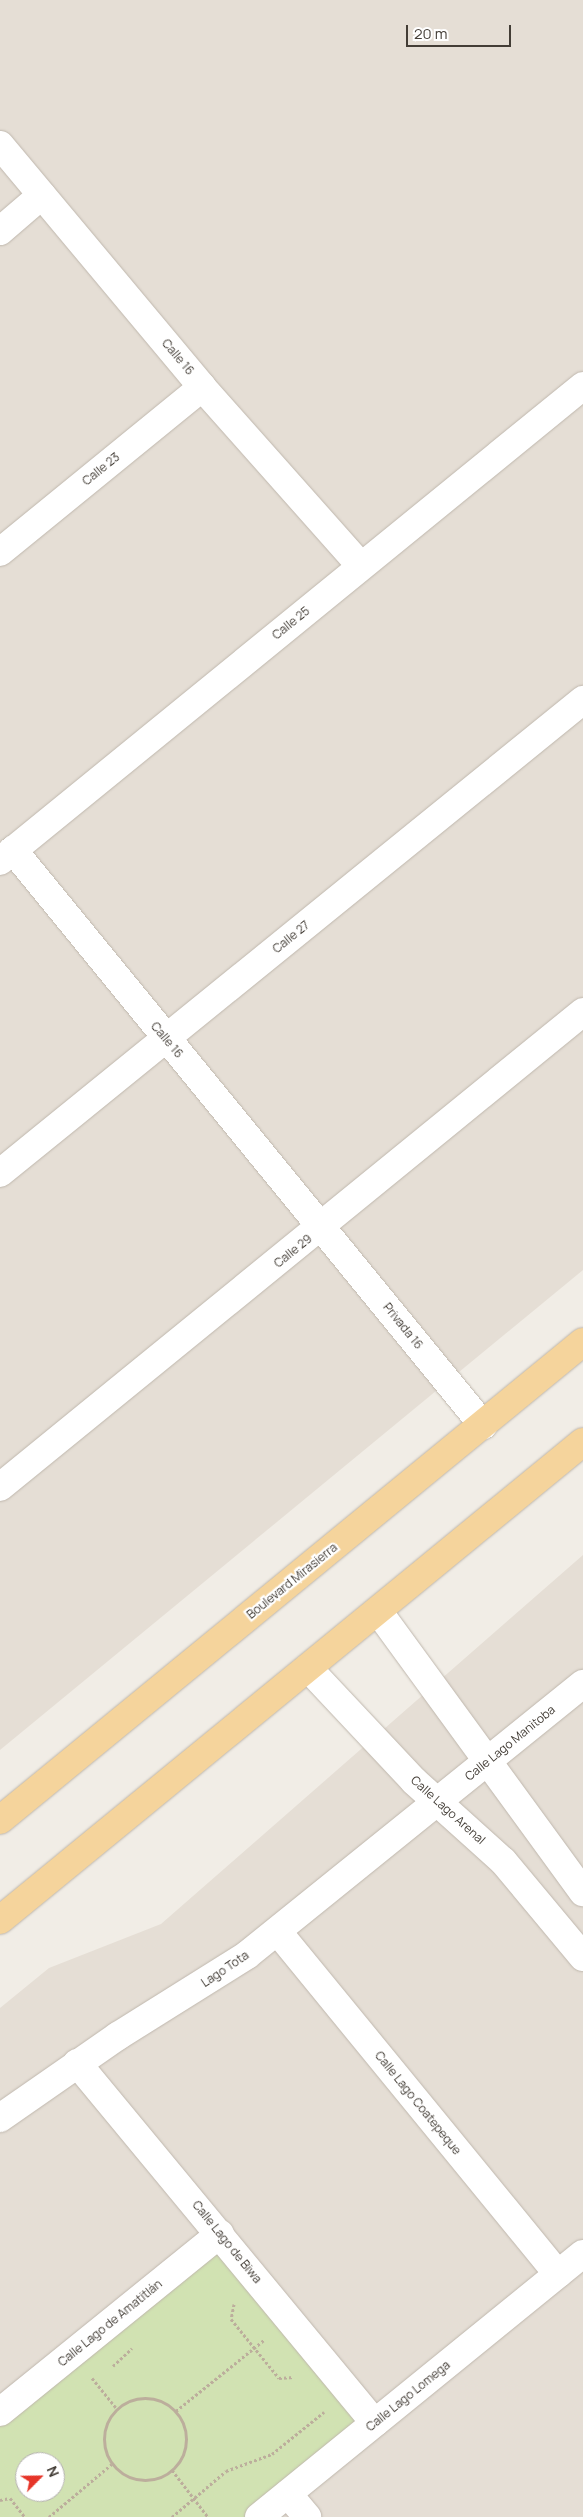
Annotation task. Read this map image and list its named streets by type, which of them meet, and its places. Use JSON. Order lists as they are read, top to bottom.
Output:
{
  "streets": {
    "main road": ["Boulevard Mirasierra"],
    "street": [
      "Calle 16",
      "Calle 23",
      "Calle 25",
      "Calle 27",
      "Calle 29",
      "Privada 16",
      "Calle Lago Manitoba",
      "Calle Lago Arenal",
      "Lago Tota",
      "Calle Lago Coatepeque",
      "Calle Lago de Biwa",
      "Calle Lago de Amatitlán",
      "Calle Lago Lomega"
    ]
  },
  "crossings": [
    ["Calle 16", "Calle 23"],
    ["Calle 16", "Calle 25"],
    ["Calle 16", "Calle 27"],
    ["Calle 16", "Calle 29"],
    ["Calle 16", "Privada 16"],
    ["Calle 29", "Privada 16"],
    ["Privada 16", "Boulevard Mirasierra"],
    ["Calle Lago Manitoba", "Calle Lago Arenal"],
    ["Calle Lago Manitoba", "Lago Tota"],
    ["Calle Lago Arenal", "Lago Tota"],
    ["Lago Tota", "Calle Lago Coatepeque"],
    ["Lago Tota", "Calle Lago de Biwa"],
    ["Calle Lago Coatepeque", "Calle Lago Lomega"],
    ["Calle Lago de Biwa", "Calle Lago de Amatitlán"],
    ["Calle Lago de Biwa", "Calle Lago Lomega"]
  ],
  "scale_bar": "20 m",
  "north": "top right"
}
